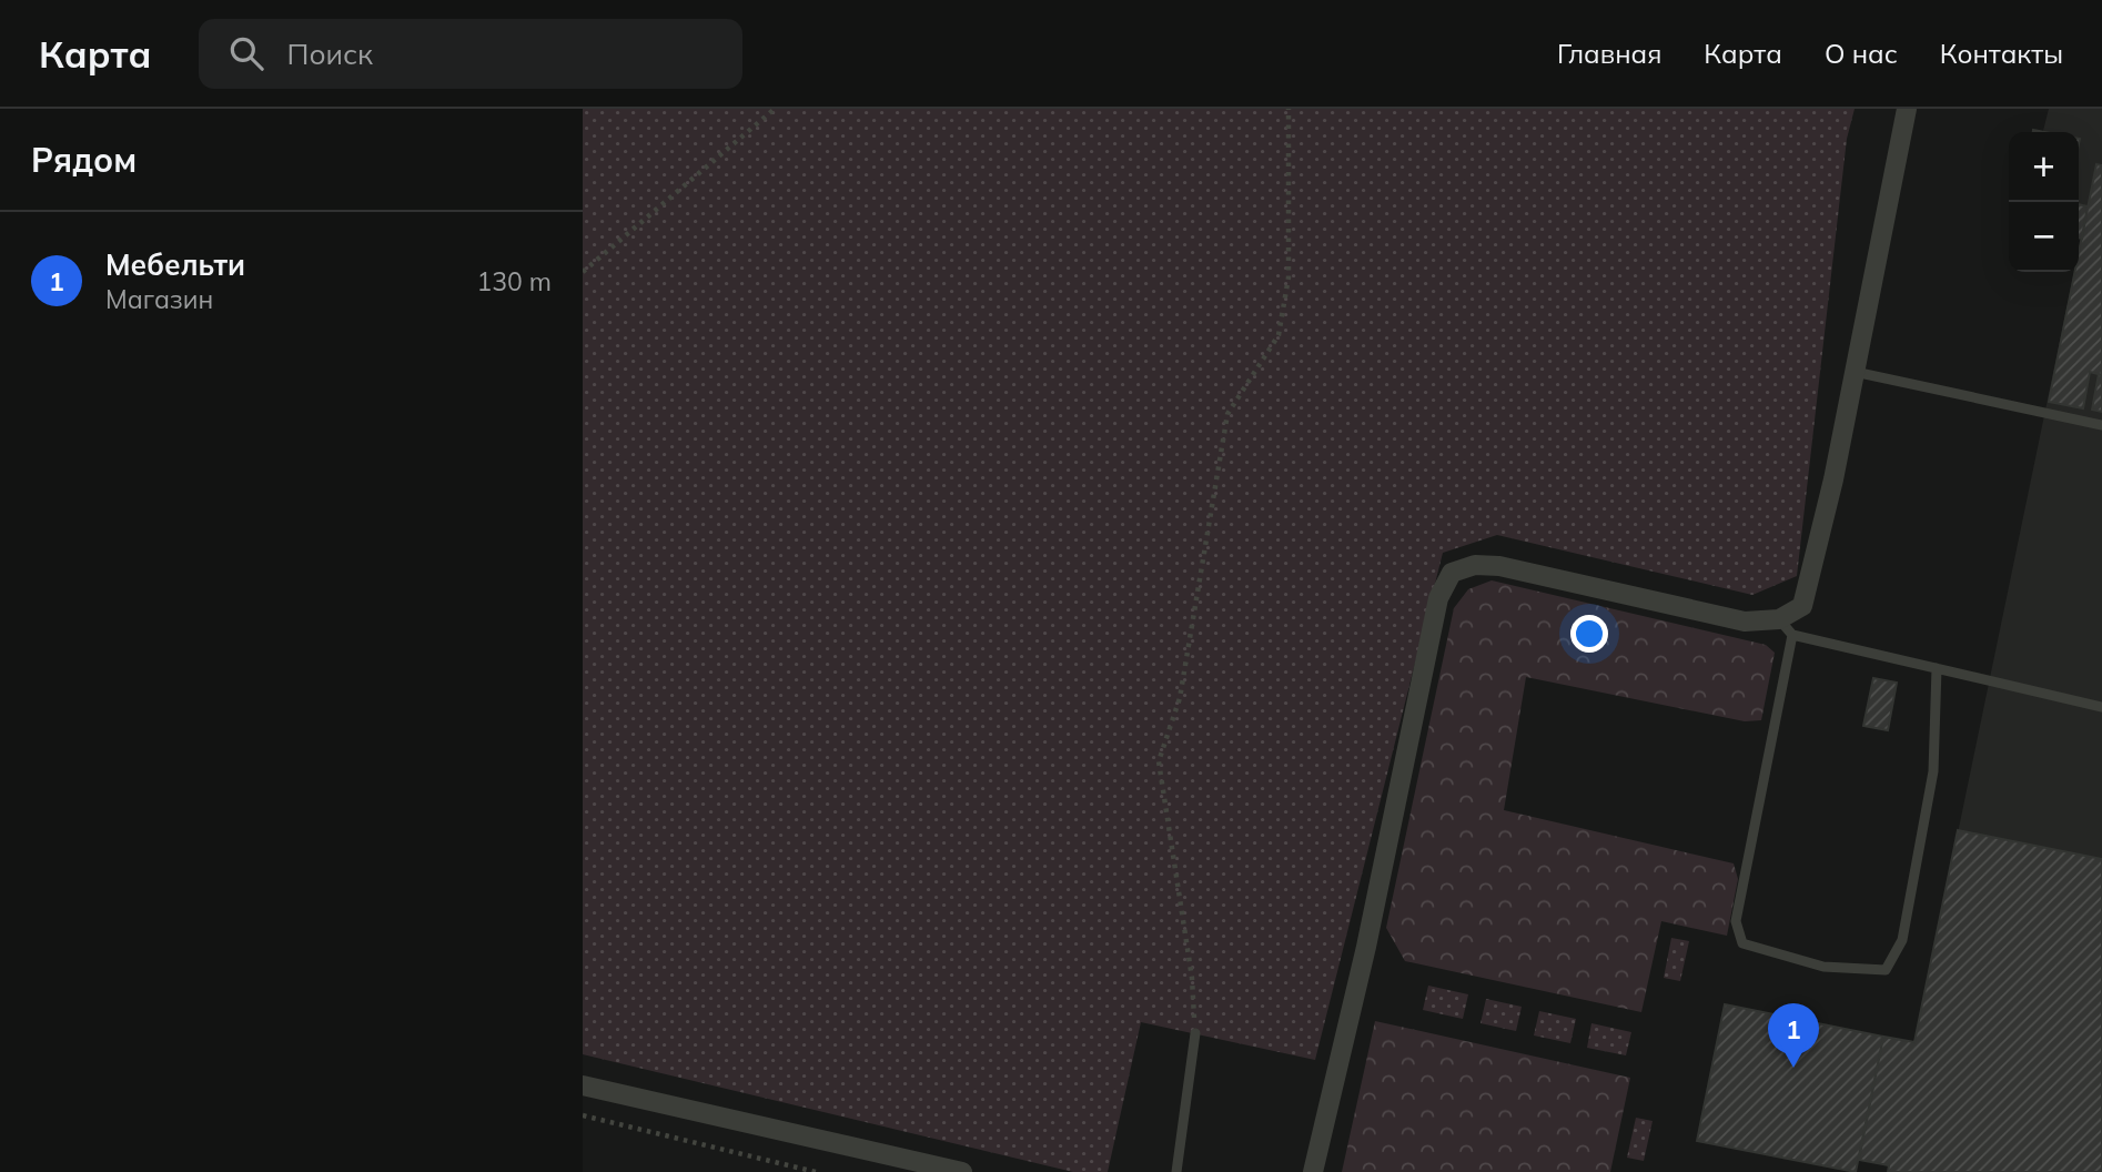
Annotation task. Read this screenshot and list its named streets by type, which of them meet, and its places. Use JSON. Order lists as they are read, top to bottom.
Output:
{
  "page": {
    "header": "Карта",
    "search": "Поиск",
    "nav": [
      "Главная",
      "Карта",
      "О нас",
      "Контакты"
    ],
    "heading": "Рядом",
    "map_buttons": ["+", "−"],
    "list": [
      {
        "mark": "1",
        "name": "Мебельти",
        "note": "Магазин",
        "value": "130 m"
      }
    ],
    "pins": "1"
  }
}
